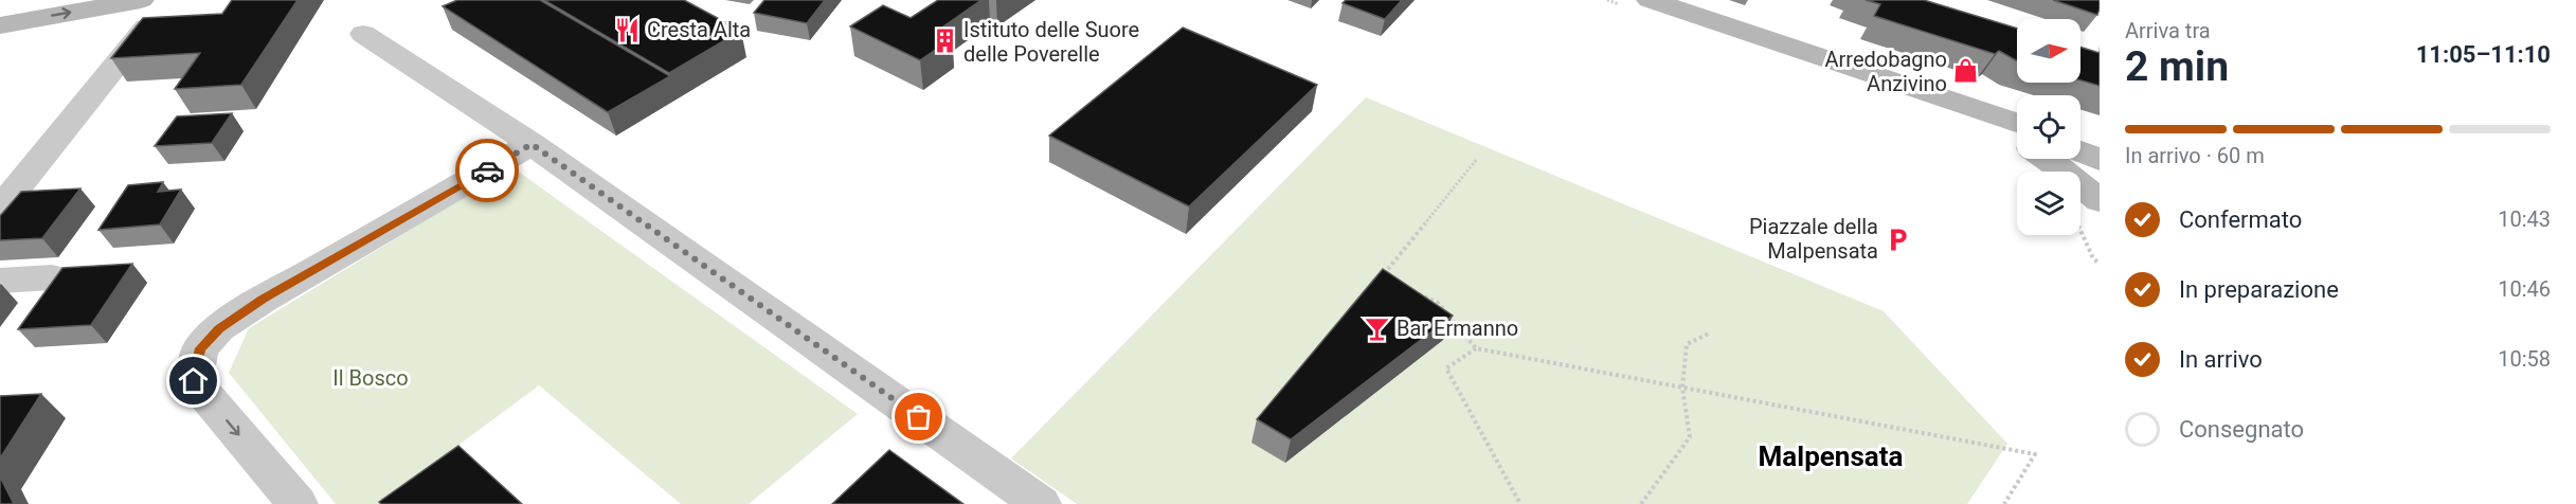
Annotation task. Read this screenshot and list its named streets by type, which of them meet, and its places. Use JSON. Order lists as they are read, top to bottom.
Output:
{
  "districts": ["Malpensata"],
  "parks": ["Il Bosco"],
  "places": {
    "restaurant": ["Cresta Alta"],
    "building": ["Istituto delle Suore delle Poverelle"],
    "shop": ["Arredobagno Anzivino"],
    "parking": ["Piazzale della Malpensata"],
    "bar": ["Bar Ermanno"]
  },
  "north": "right",
  "page": {
    "heading": ["2 min", "Arriva tra", "11:05–11:10"],
    "bar": "In arrivo · 60 m",
    "list": [
      ["Confermato", "10:43"],
      ["In preparazione", "10:46"],
      ["In arrivo", "10:58"],
      "Consegnato"
    ]
  }
}
